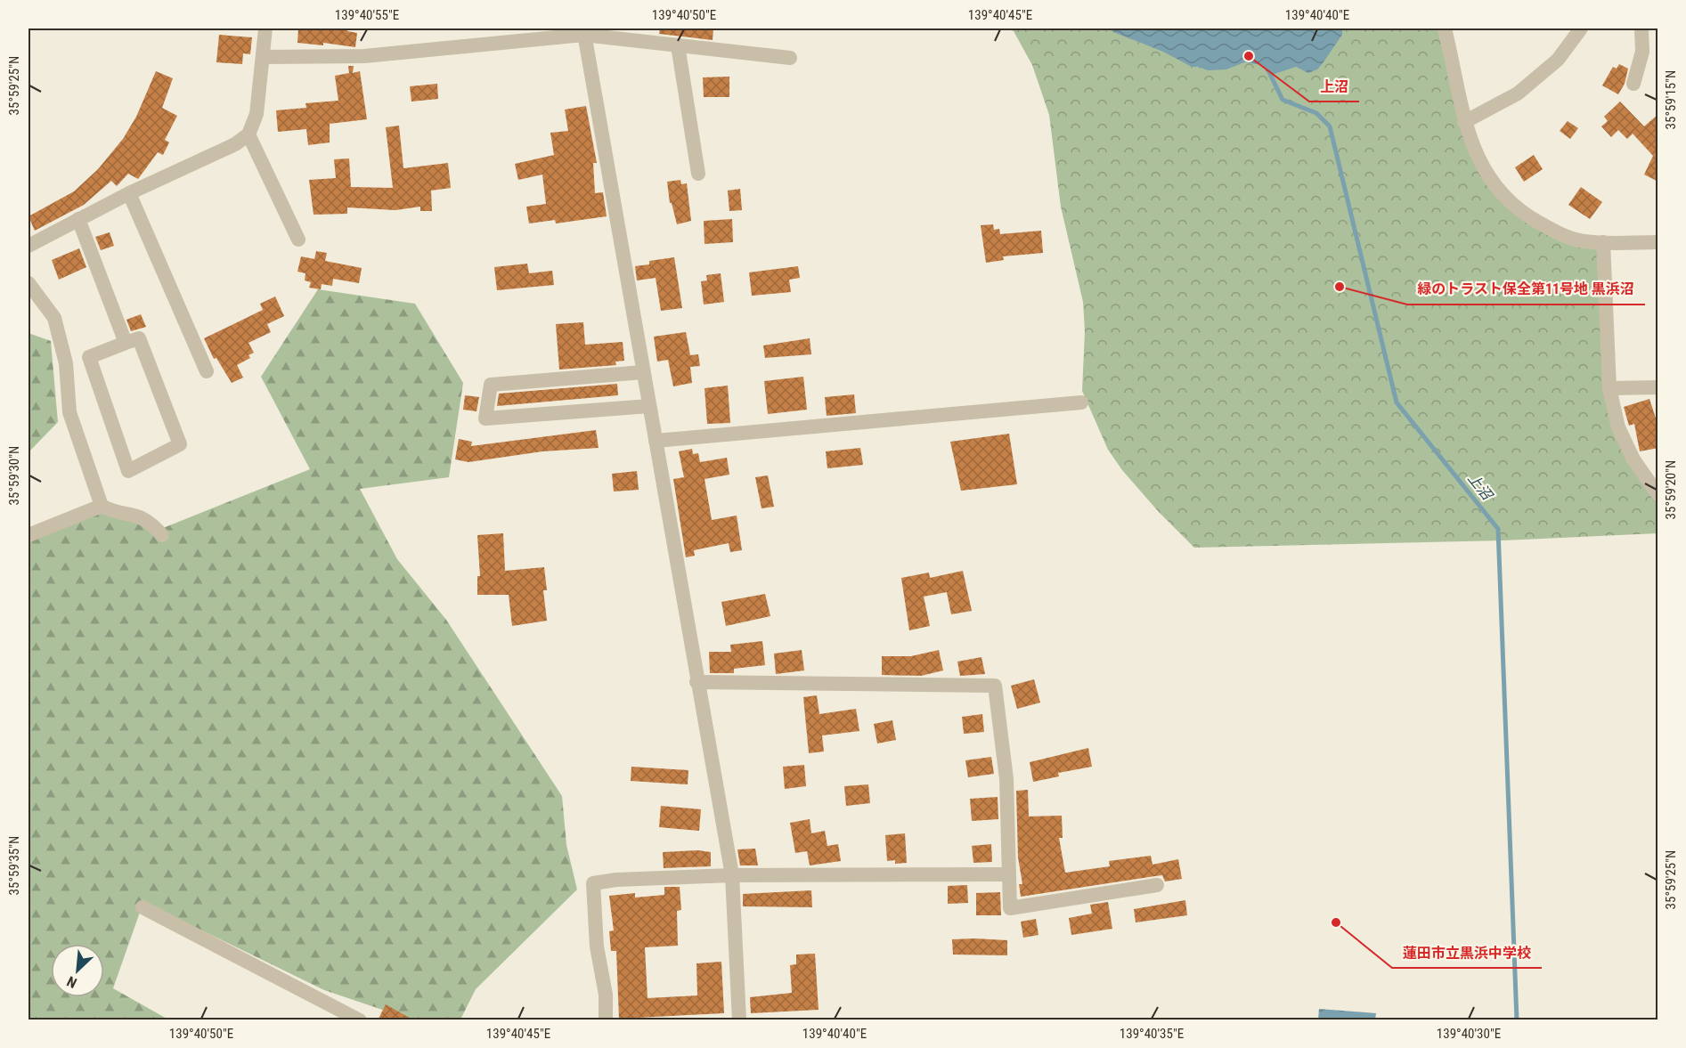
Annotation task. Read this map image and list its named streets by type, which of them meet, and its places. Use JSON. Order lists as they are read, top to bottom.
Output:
{
  "water": ["上沼"],
  "places": ["上沼", "緑のトラスト保全第11号地 黒浜沼", "蓮田市立黒浜中学校"],
  "north": "bottom left",
  "coordinates": [
    "139°40'55\"E",
    "139°40'50\"E",
    "139°40'45\"E",
    "139°40'40\"E",
    "35°59'25\"N",
    "35°59'15\"N",
    "35°59'30\"N",
    "35°59'20\"N",
    "35°59'35\"N",
    "139°40'35\"E",
    "139°40'30\"E"
  ]
}
